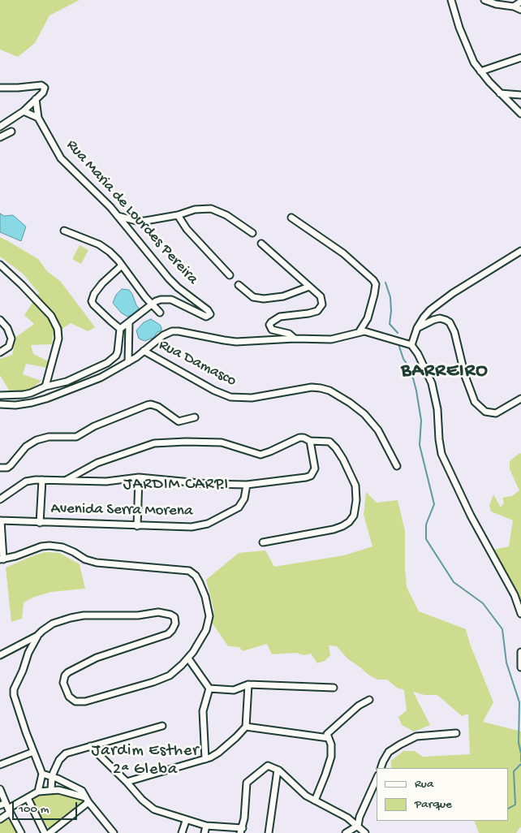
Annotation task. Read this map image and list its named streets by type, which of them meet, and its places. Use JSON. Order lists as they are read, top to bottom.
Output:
{
  "streets": {
    "street": ["Rua Maria de Lourdes Pereira", "Rua Damasco", "Avenida Serra Morena"]
  },
  "districts": ["BARREIRO", "JARDIM CARPI", "Jardim Esther 2ª Gleba"],
  "legend": ["Rua", "Parque"],
  "scale_bar": "100 m"
}
